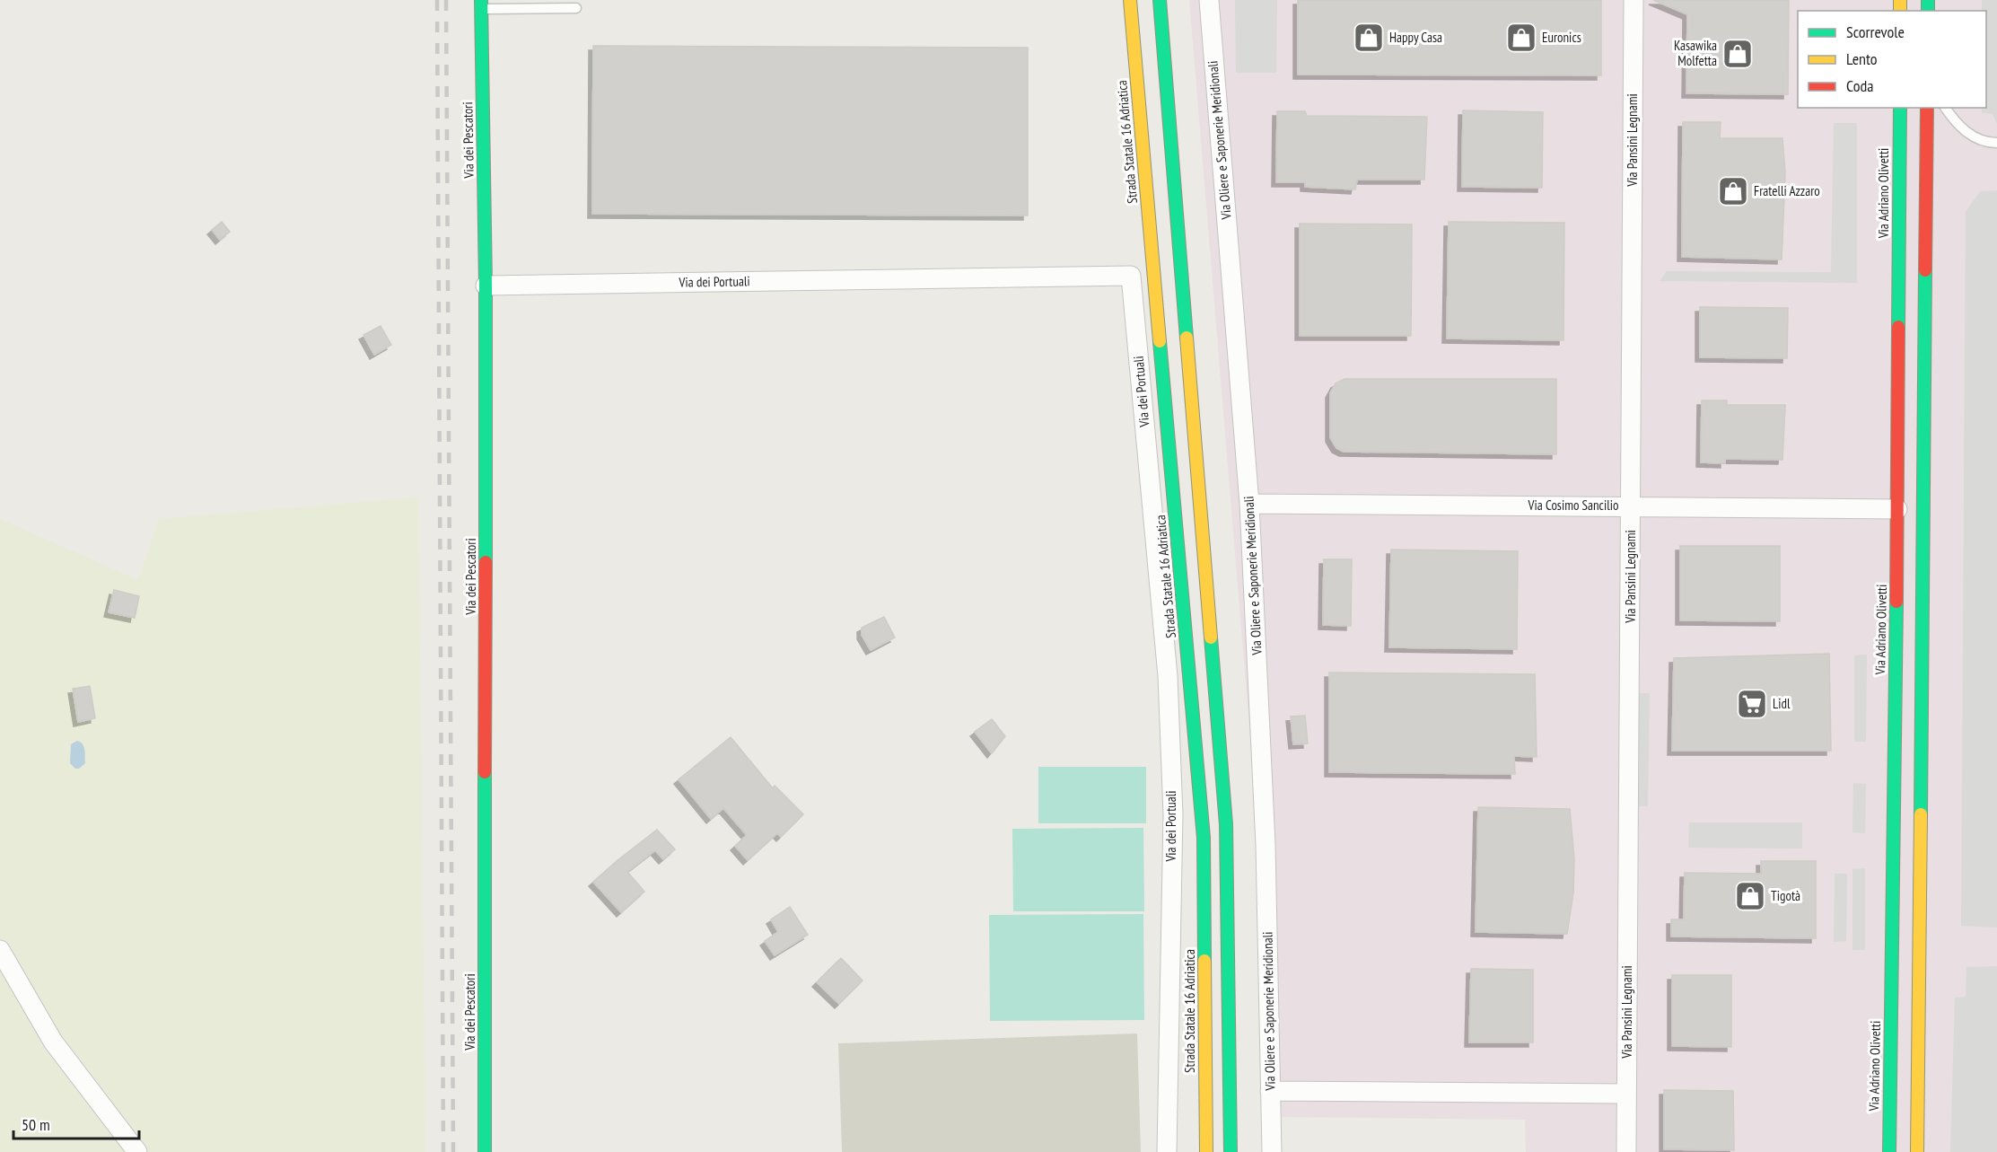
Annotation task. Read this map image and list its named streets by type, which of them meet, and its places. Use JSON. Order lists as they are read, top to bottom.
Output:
{
  "streets": {
    "main road": ["Via dei Pescatori", "Strada Statale 16 Adriatica", "Via Adriano Olivetti"],
    "street": [
      "Via Oliere e Saponerie Meridionali",
      "Via Pansini Legnami",
      "Via dei Portuali",
      "Via Cosimo Sancilio"
    ]
  },
  "crossings": [
    ["Via dei Pescatori", "Via dei Portuali"],
    ["Via Oliere e Saponerie Meridionali", "Via Cosimo Sancilio"],
    ["Via Pansini Legnami", "Via Cosimo Sancilio"],
    ["Via Adriano Olivetti", "Via Cosimo Sancilio"]
  ],
  "places": {
    "shop": [
      "Happy Casa",
      "Euronics",
      "Kasawika Molfetta",
      "Fratelli Azzaro",
      "Tigotà"
    ],
    "supermarket": ["Lidl"]
  },
  "legend": ["Scorrevole", "Lento", "Coda"],
  "scale_bar": "50 m"
}
